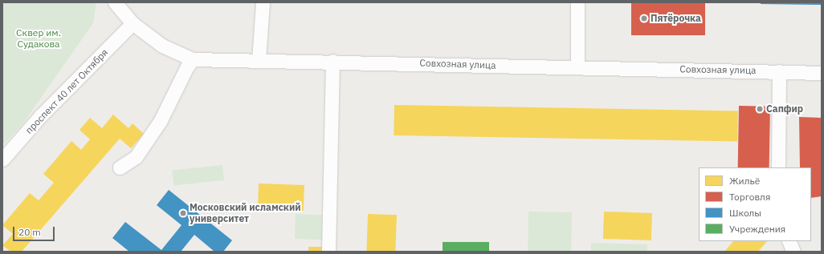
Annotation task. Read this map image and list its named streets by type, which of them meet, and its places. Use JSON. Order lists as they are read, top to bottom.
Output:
{
  "streets": {
    "street": ["Совхозная улица", "проспект 40 лет Октября"]
  },
  "crossings": [
    ["Совхозная улица", "проспект 40 лет Октября"]
  ],
  "parks": ["Сквер им. Судакова"],
  "places": ["Пятёрочка", "Сапфир", "Московский исламский университет"],
  "legend": [
    "Жильё",
    "Торговля",
    "Школы",
    "Учреждения"
  ],
  "scale_bar": "20 m"
}
